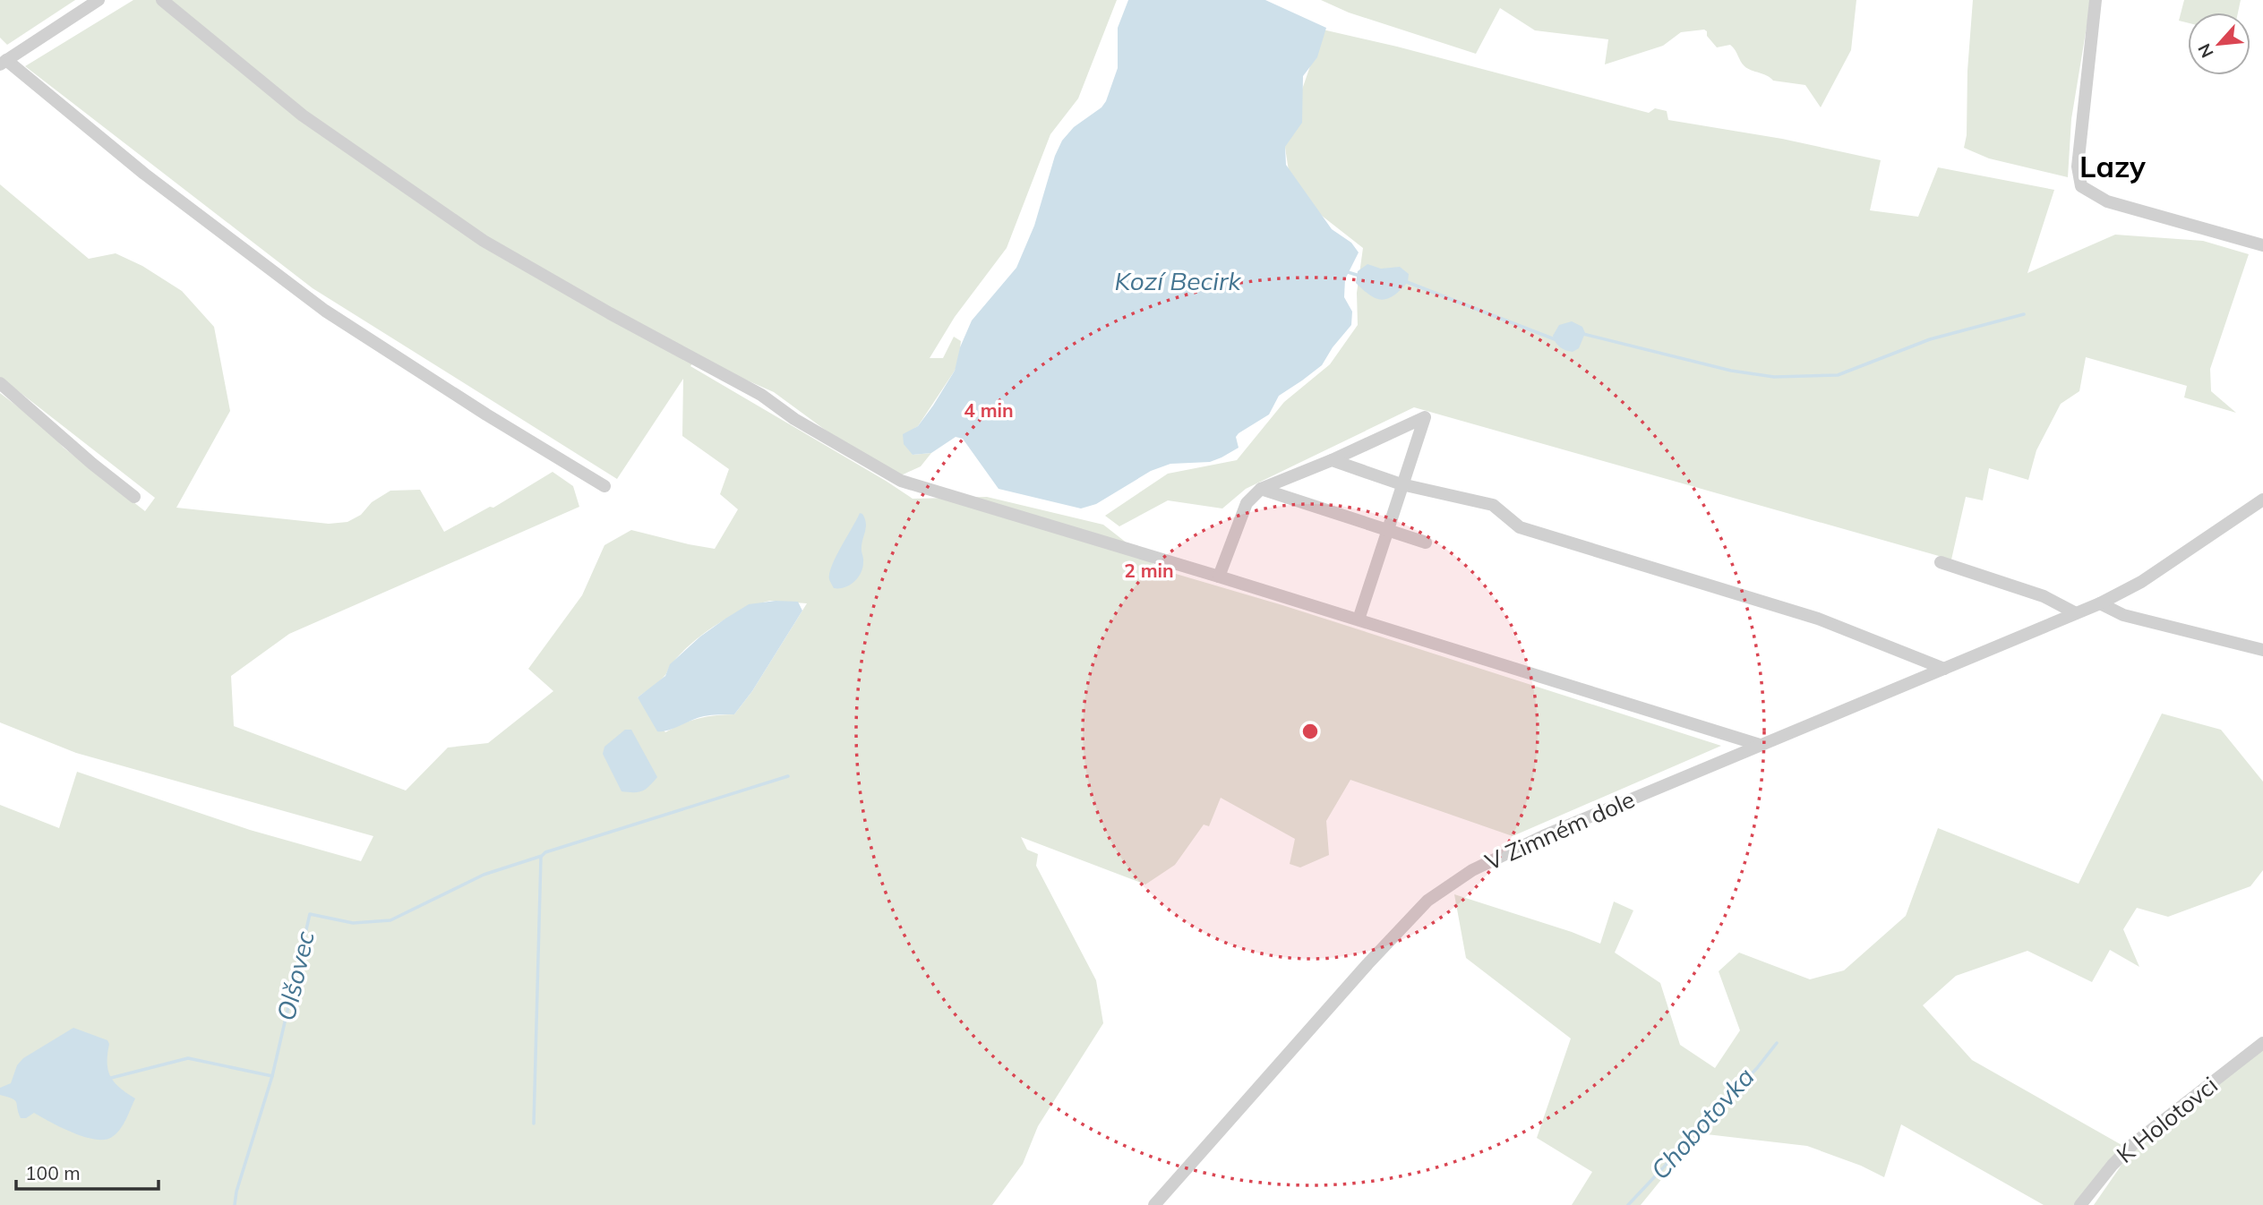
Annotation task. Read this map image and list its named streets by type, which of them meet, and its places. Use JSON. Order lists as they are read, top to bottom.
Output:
{
  "streets": {
    "street": ["V Zimném dole", "K Holotovci"]
  },
  "districts": ["Lazy"],
  "water": ["Kozí Becirk", "Olšovec", "Chobotovka"],
  "scale_bar": "100 m",
  "north": "bottom left",
  "rings": ["4 min", "2 min"]
}
